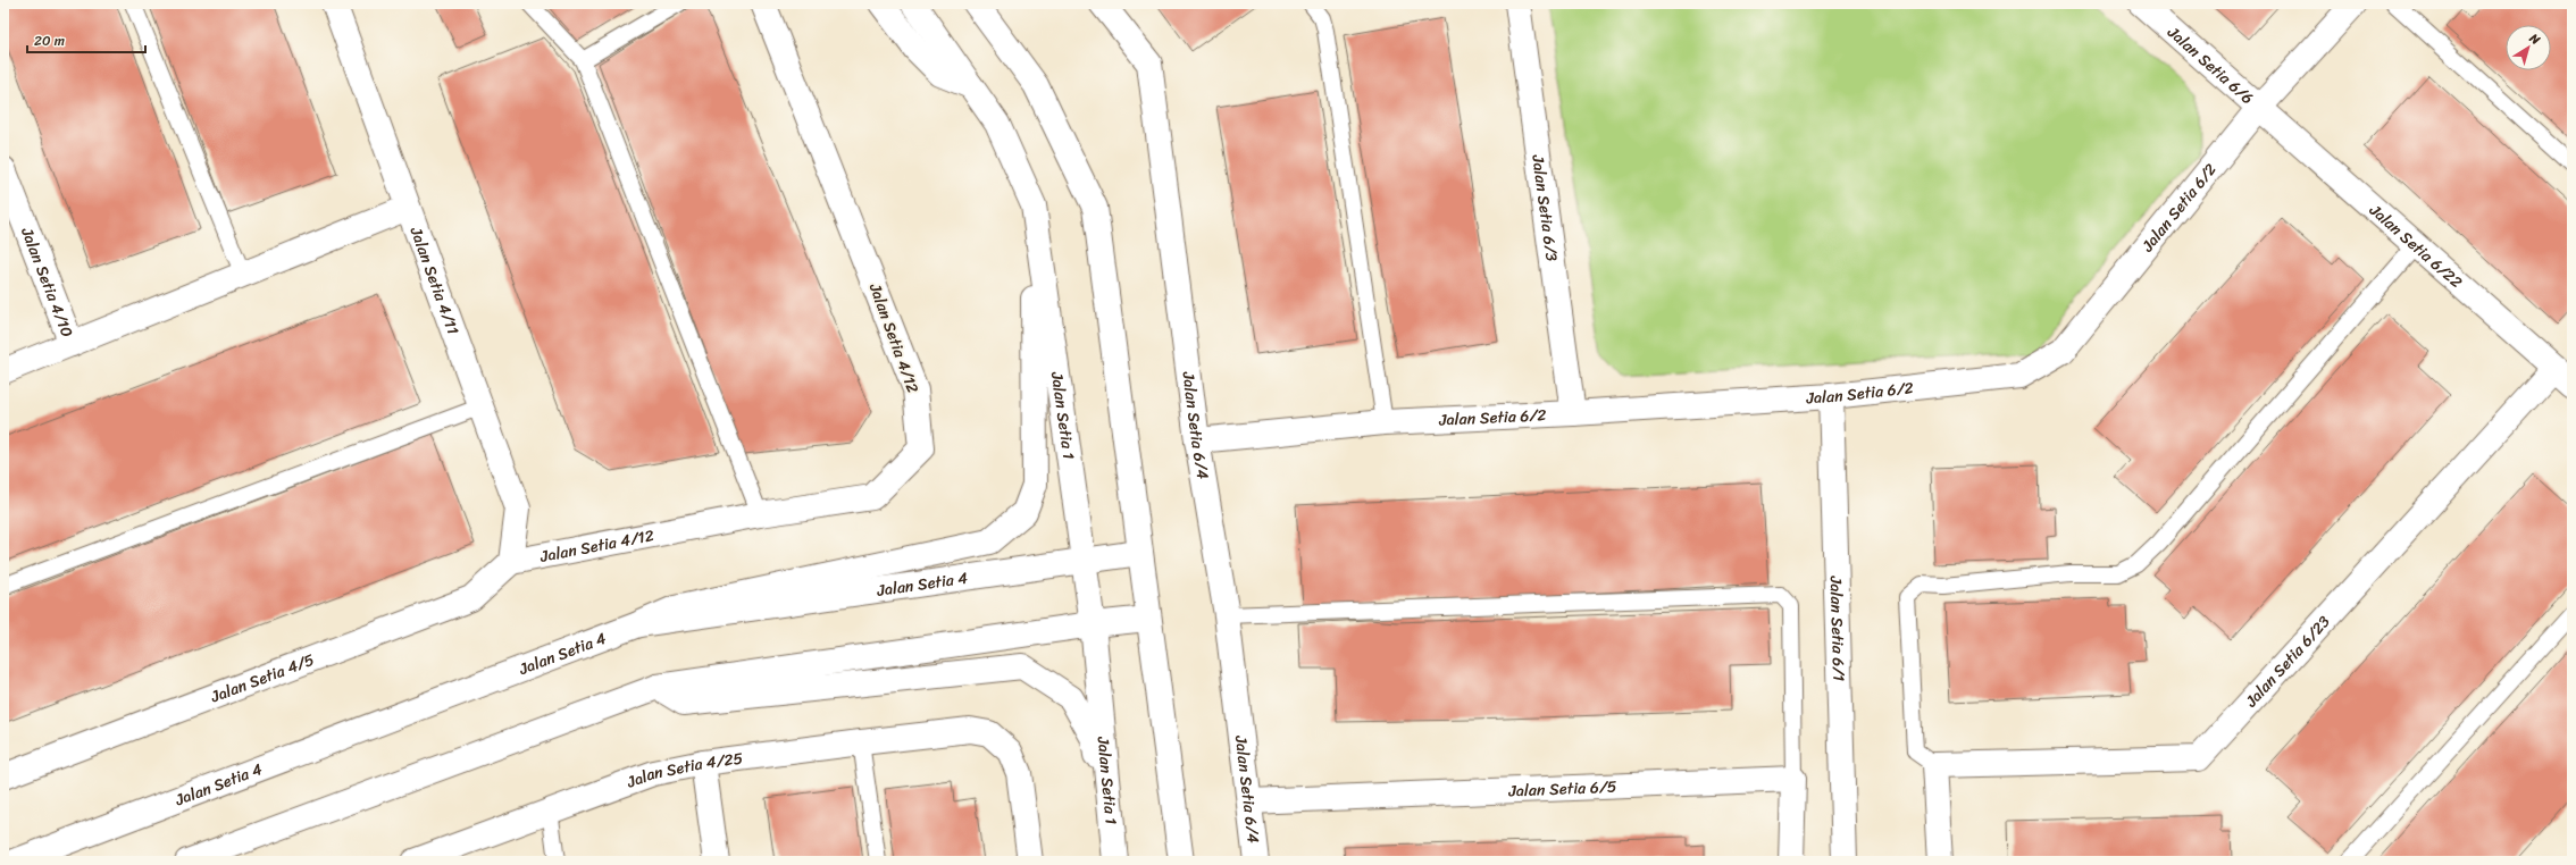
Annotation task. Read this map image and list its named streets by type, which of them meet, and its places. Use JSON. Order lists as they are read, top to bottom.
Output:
{
  "streets": {
    "street": [
      "Jalan Setia 6/6",
      "Jalan Setia 6/3",
      "Jalan Setia 6/2",
      "Jalan Setia 6/22",
      "Jalan Setia 4/11",
      "Jalan Setia 4/10",
      "Jalan Setia 4/12",
      "Jalan Setia 1",
      "Jalan Setia 6/4",
      "Jalan Setia 4",
      "Jalan Setia 6/1",
      "Jalan Setia 6/23",
      "Jalan Setia 4/5",
      "Jalan Setia 4/25",
      "Jalan Setia 6/5"
    ]
  },
  "crossings": [
    ["Jalan Setia 6/6", "Jalan Setia 6/2"],
    ["Jalan Setia 6/6", "Jalan Setia 6/22"],
    ["Jalan Setia 6/3", "Jalan Setia 6/2"],
    ["Jalan Setia 6/2", "Jalan Setia 6/22"],
    ["Jalan Setia 6/2", "Jalan Setia 6/4"],
    ["Jalan Setia 6/2", "Jalan Setia 6/1"],
    ["Jalan Setia 6/22", "Jalan Setia 6/23"],
    ["Jalan Setia 4/11", "Jalan Setia 4/12"],
    ["Jalan Setia 4/11", "Jalan Setia 4/5"],
    ["Jalan Setia 4/12", "Jalan Setia 4/5"],
    ["Jalan Setia 1", "Jalan Setia 4"],
    ["Jalan Setia 6/4", "Jalan Setia 6/5"]
  ],
  "scale_bar": "20 m",
  "north": "top right"
}
